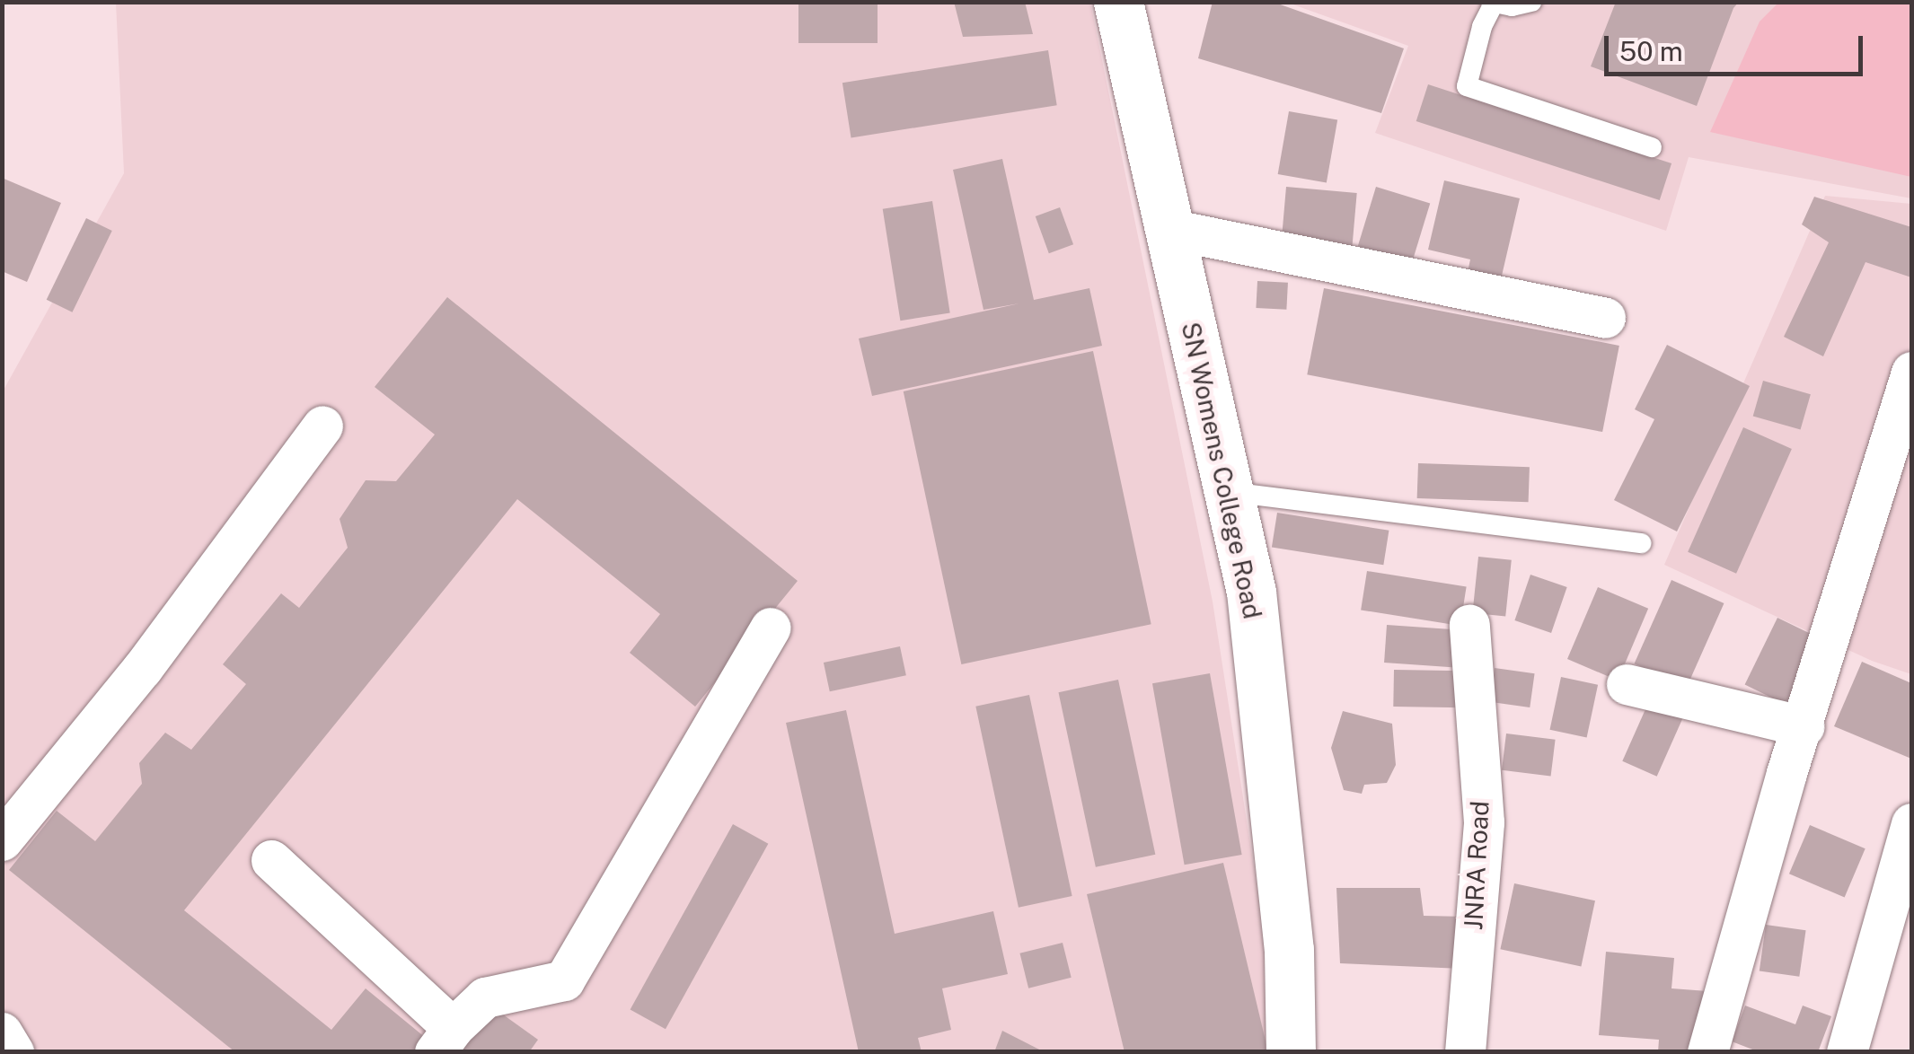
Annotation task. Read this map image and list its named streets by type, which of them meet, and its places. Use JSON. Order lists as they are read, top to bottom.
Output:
{
  "streets": {
    "street": ["SN Womens College Road", "JNRA Road"]
  },
  "scale_bar": "50 m"
}
